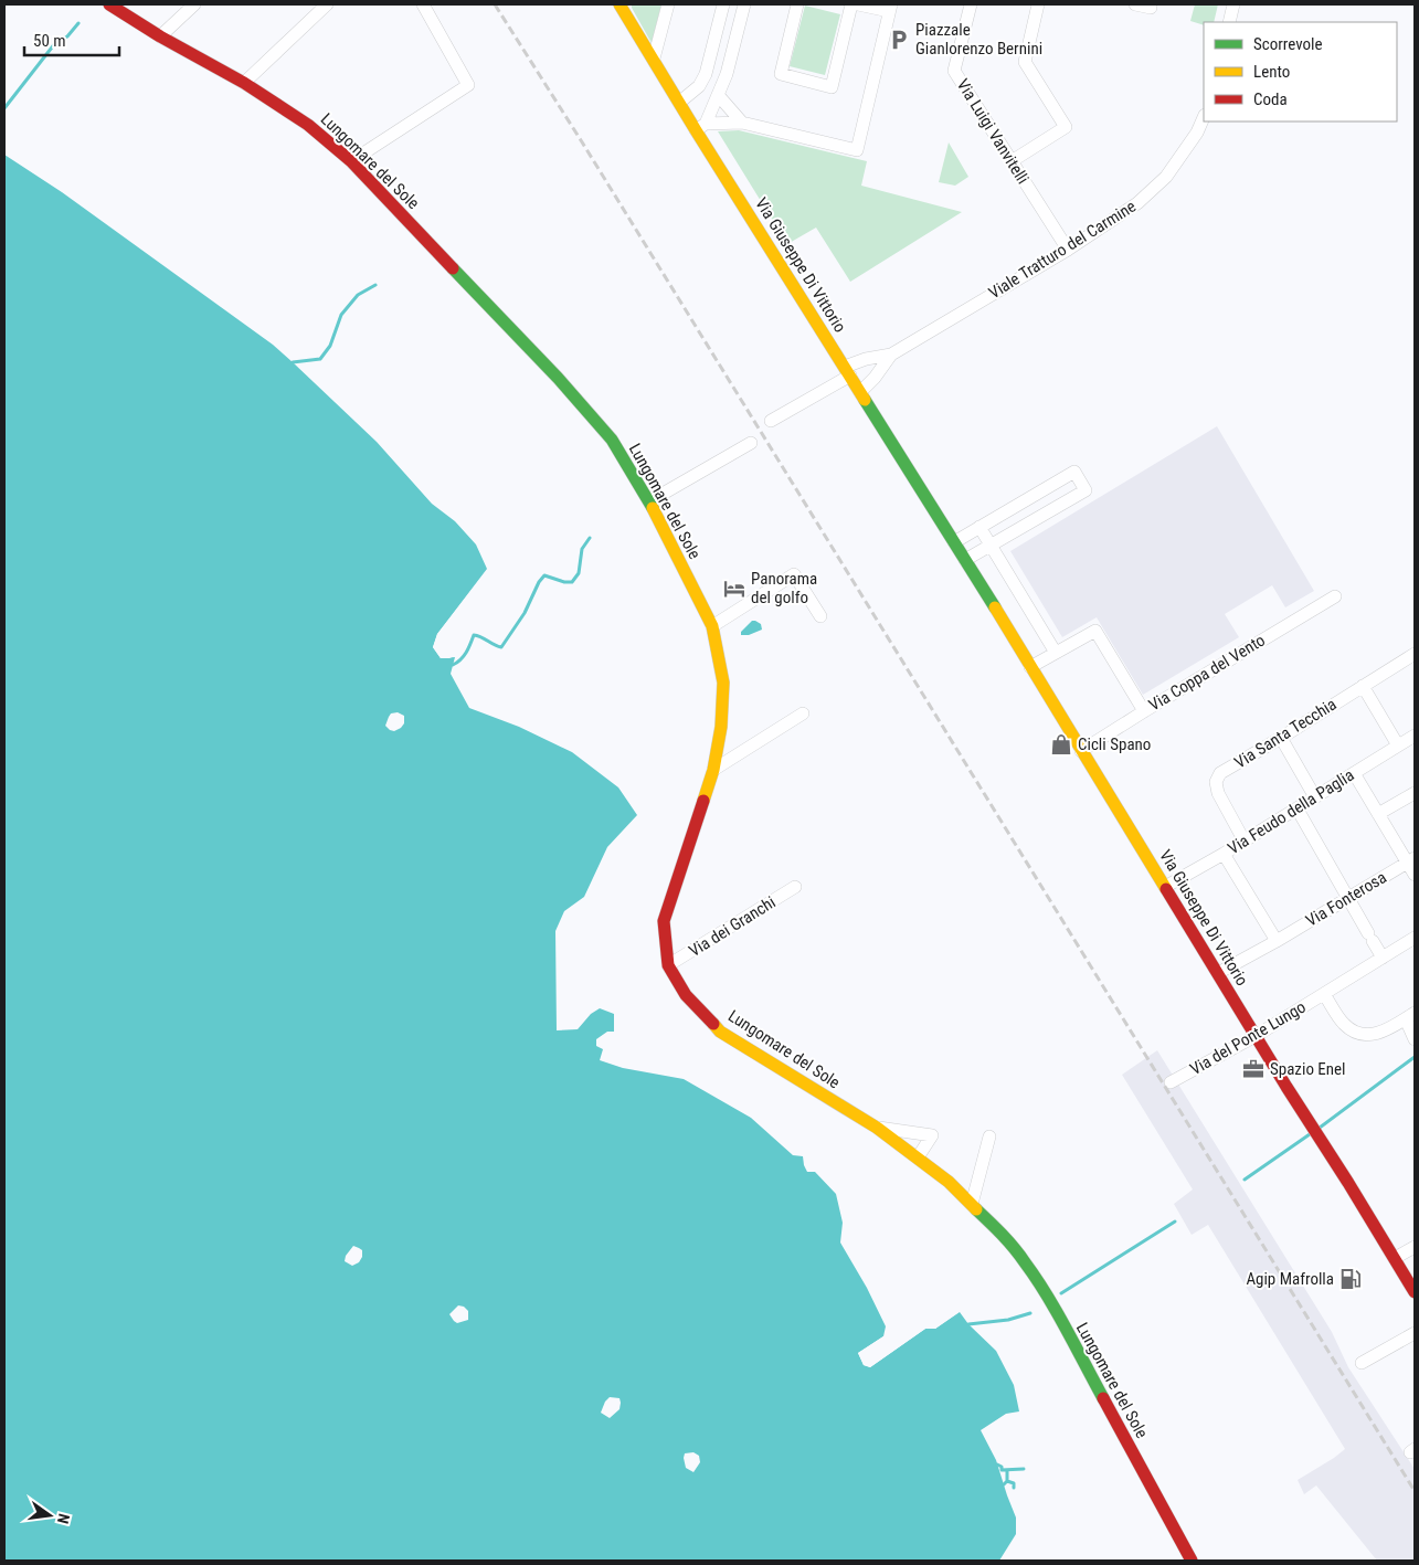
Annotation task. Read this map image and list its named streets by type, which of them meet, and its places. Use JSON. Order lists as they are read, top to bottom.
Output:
{
  "streets": {
    "street": [
      "Via Luigi Vanvitelli",
      "Lungomare del Sole",
      "Viale Tratturo del Carmine",
      "Via Giuseppe Di Vittorio",
      "Via Coppa del Vento",
      "Via Santa Tecchia",
      "Via Feudo della Paglia",
      "Via Fonterosa",
      "Via dei Granchi",
      "Via del Ponte Lungo"
    ]
  },
  "crossings": [
    ["Via Luigi Vanvitelli", "Viale Tratturo del Carmine"],
    ["Lungomare del Sole", "Via dei Granchi"],
    ["Viale Tratturo del Carmine", "Via Giuseppe Di Vittorio"],
    ["Via Giuseppe Di Vittorio", "Via Coppa del Vento"],
    ["Via Giuseppe Di Vittorio", "Via Feudo della Paglia"],
    ["Via Giuseppe Di Vittorio", "Via Fonterosa"],
    ["Via Giuseppe Di Vittorio", "Via del Ponte Lungo"],
    ["Via Santa Tecchia", "Via Feudo della Paglia"]
  ],
  "places": {
    "parking": ["Piazzale Gianlorenzo Bernini"],
    "hotel": ["Panorama del golfo"],
    "shop": ["Cicli Spano"],
    "office": ["Spazio Enel"],
    "fuel station": ["Agip Mafrolla"]
  },
  "legend": ["Scorrevole", "Lento", "Coda"],
  "scale_bar": "50 m",
  "north": "right"
}
